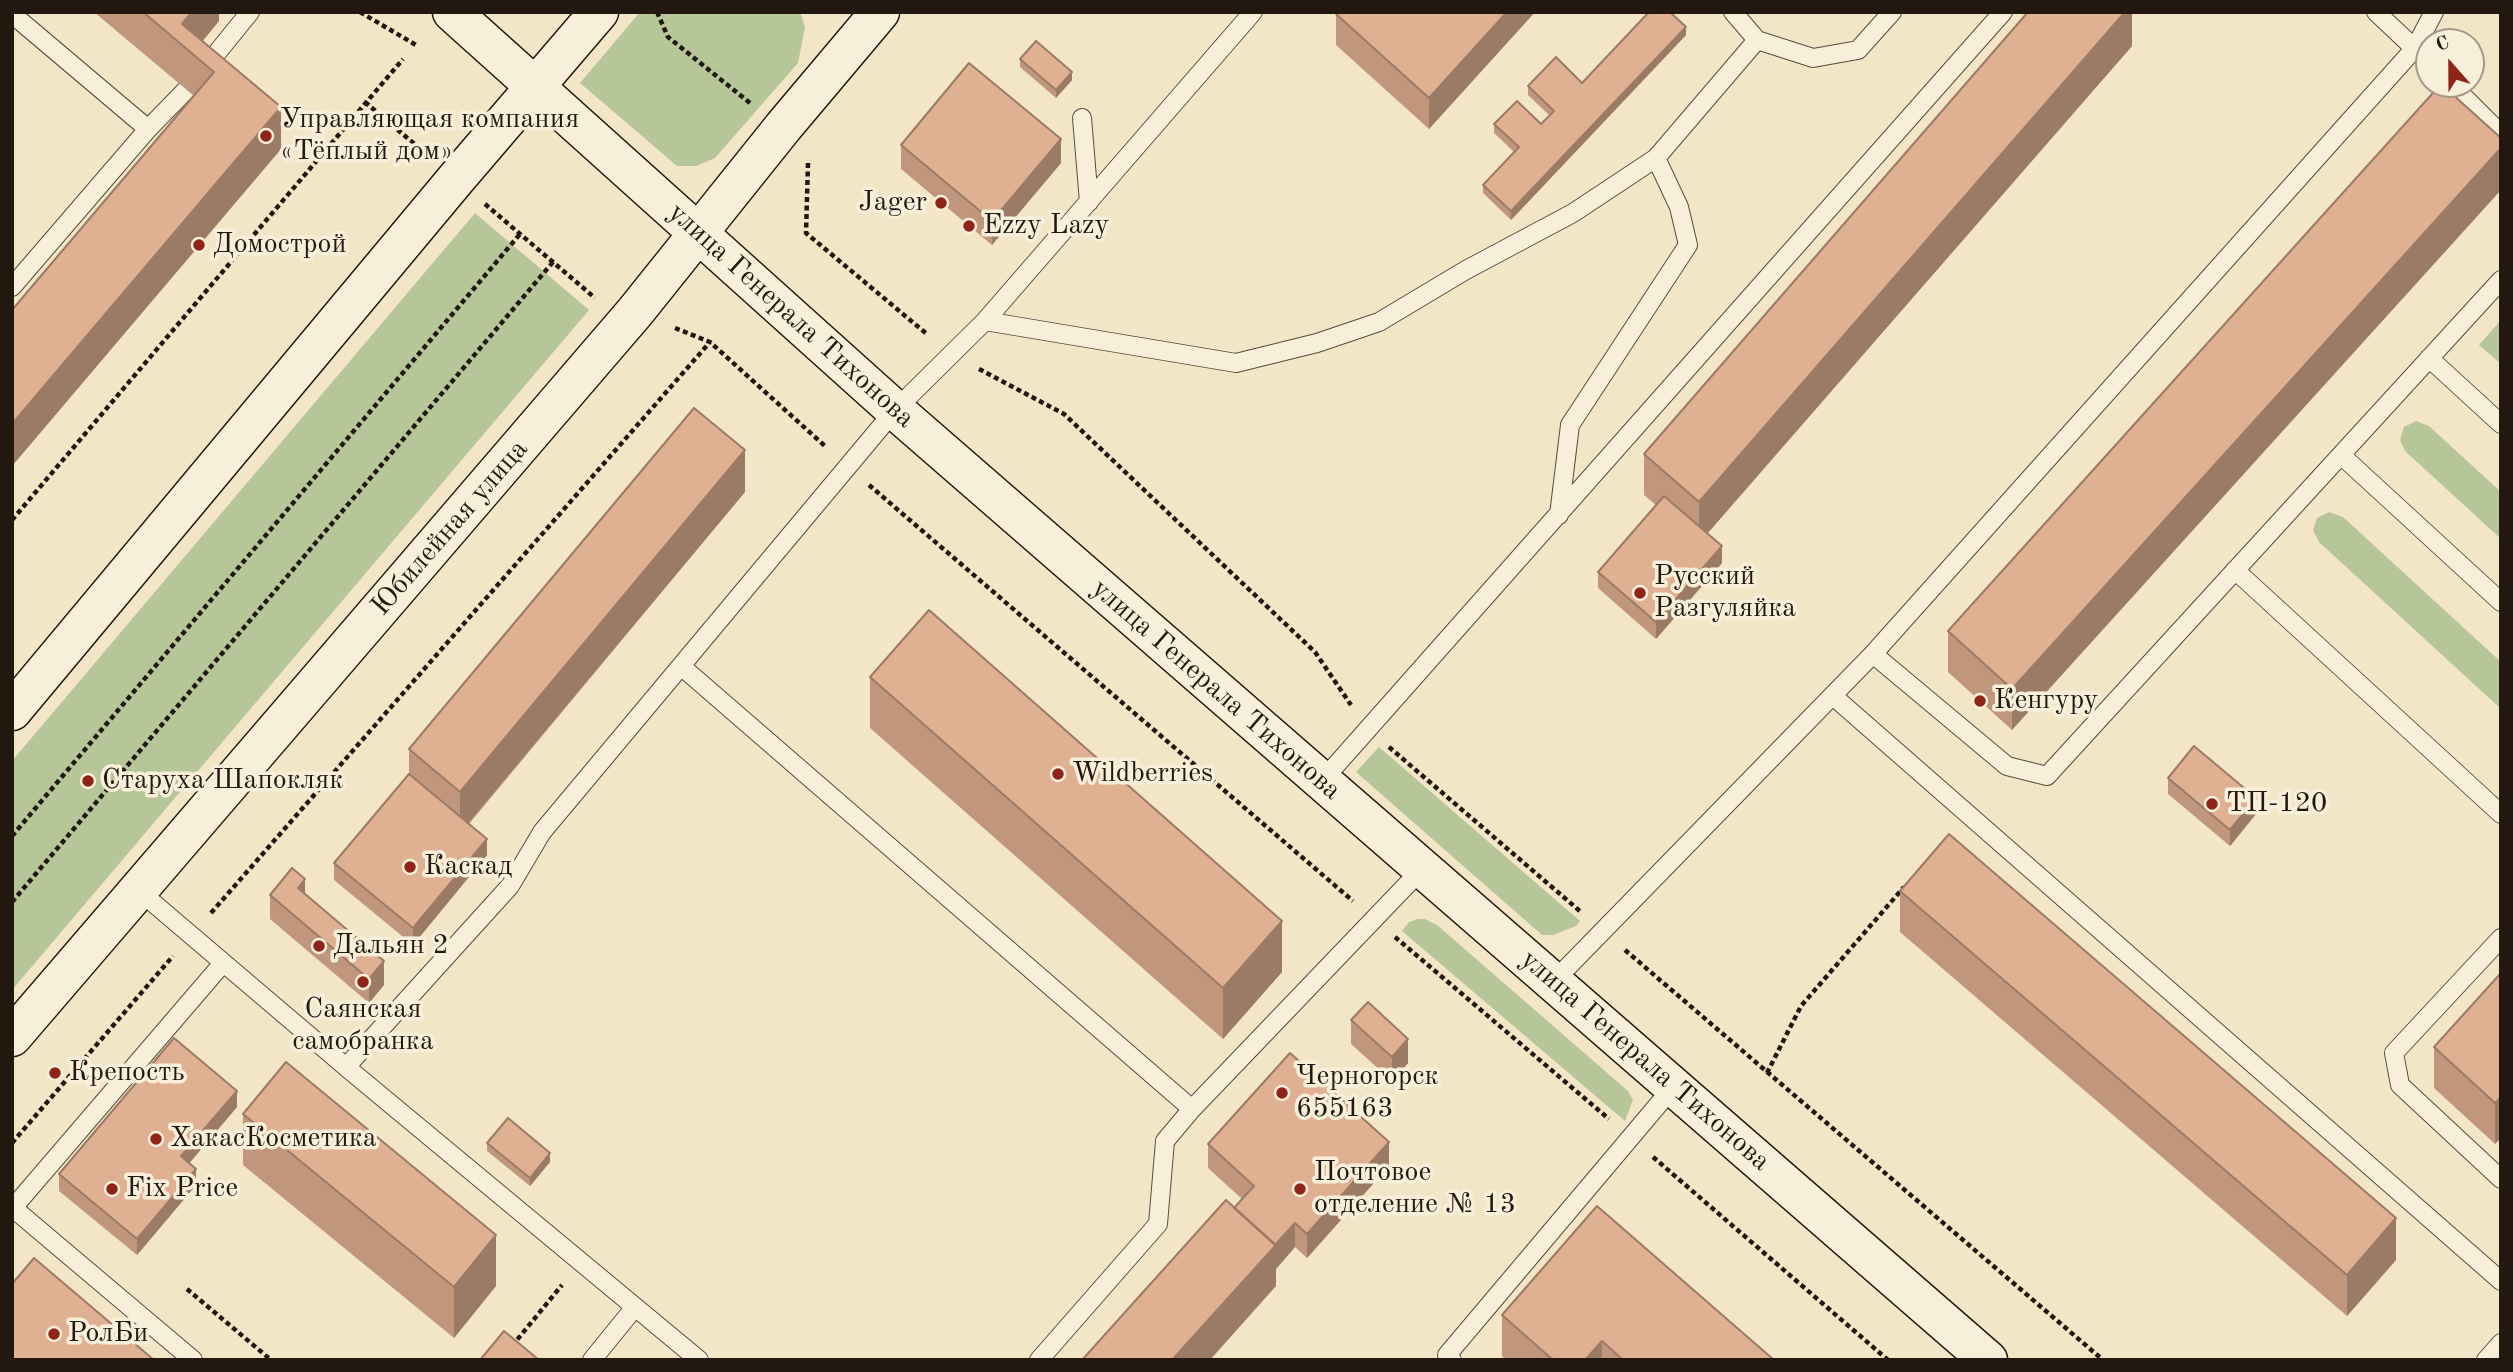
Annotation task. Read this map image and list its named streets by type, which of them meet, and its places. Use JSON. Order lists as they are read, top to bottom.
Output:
{
  "streets": {
    "main road": ["улица Генерала Тихонова", "Юбилейная улица"]
  },
  "crossings": [
    ["улица Генерала Тихонова", "Юбилейная улица"]
  ],
  "places": [
    "Управляющая компания «Тёплый дом»",
    "Jager",
    "Ezzy Lazy",
    "Домострой",
    "Русский Разгуляйка",
    "Кенгуру",
    "Wildberries",
    "Старуха Шапокляк",
    "ТП-120",
    "Каскад",
    "Дальян 2",
    "Саянская самобранка",
    "Крепость",
    "Черногорск 655163",
    "ХакасКосметика",
    "Fix Price",
    "Почтовое отделение № 13",
    "РолБи"
  ],
  "north": "top"
}
